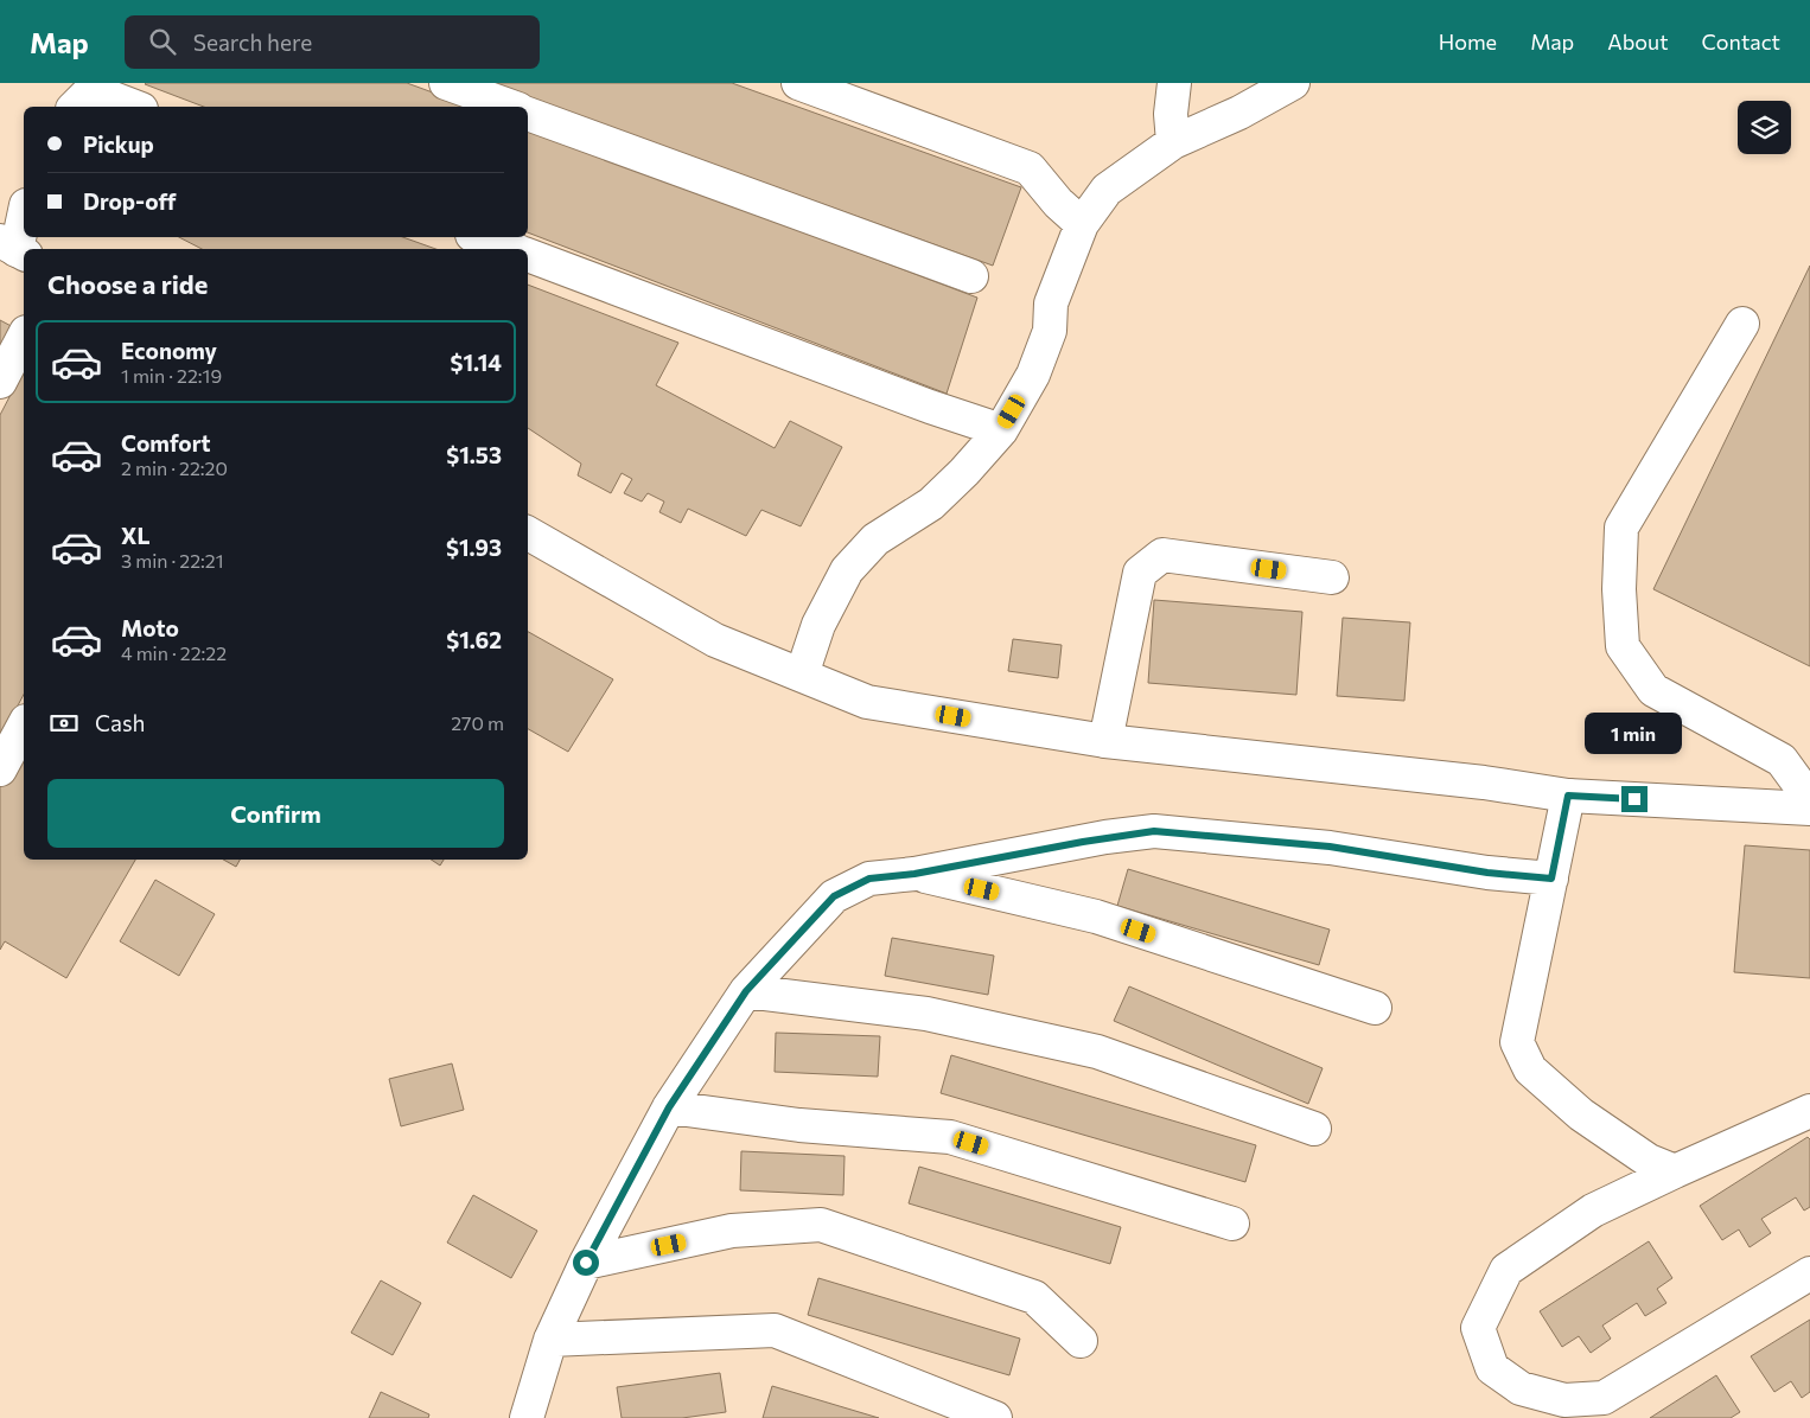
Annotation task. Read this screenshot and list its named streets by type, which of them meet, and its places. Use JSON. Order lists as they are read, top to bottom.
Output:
{
  "page": {
    "header": "Map",
    "search": "Search here",
    "nav": [
      "Home",
      "Map",
      "About",
      "Contact"
    ],
    "banner": ["Pickup", "Drop-off"],
    "heading": "Choose a ride",
    "list": [
      {
        "name": "Economy",
        "note": "1 min · 22:19",
        "value": "$1.14"
      },
      {
        "name": "Comfort",
        "note": "2 min · 22:20",
        "value": "$1.53"
      },
      {
        "name": "XL",
        "note": "3 min · 22:21",
        "value": "$1.93"
      },
      {
        "name": "Moto",
        "note": "4 min · 22:22",
        "value": "$1.62"
      }
    ],
    "pay": ["Cash", "270 m"],
    "bubble": "1 min",
    "buttons": "Confirm"
  }
}
